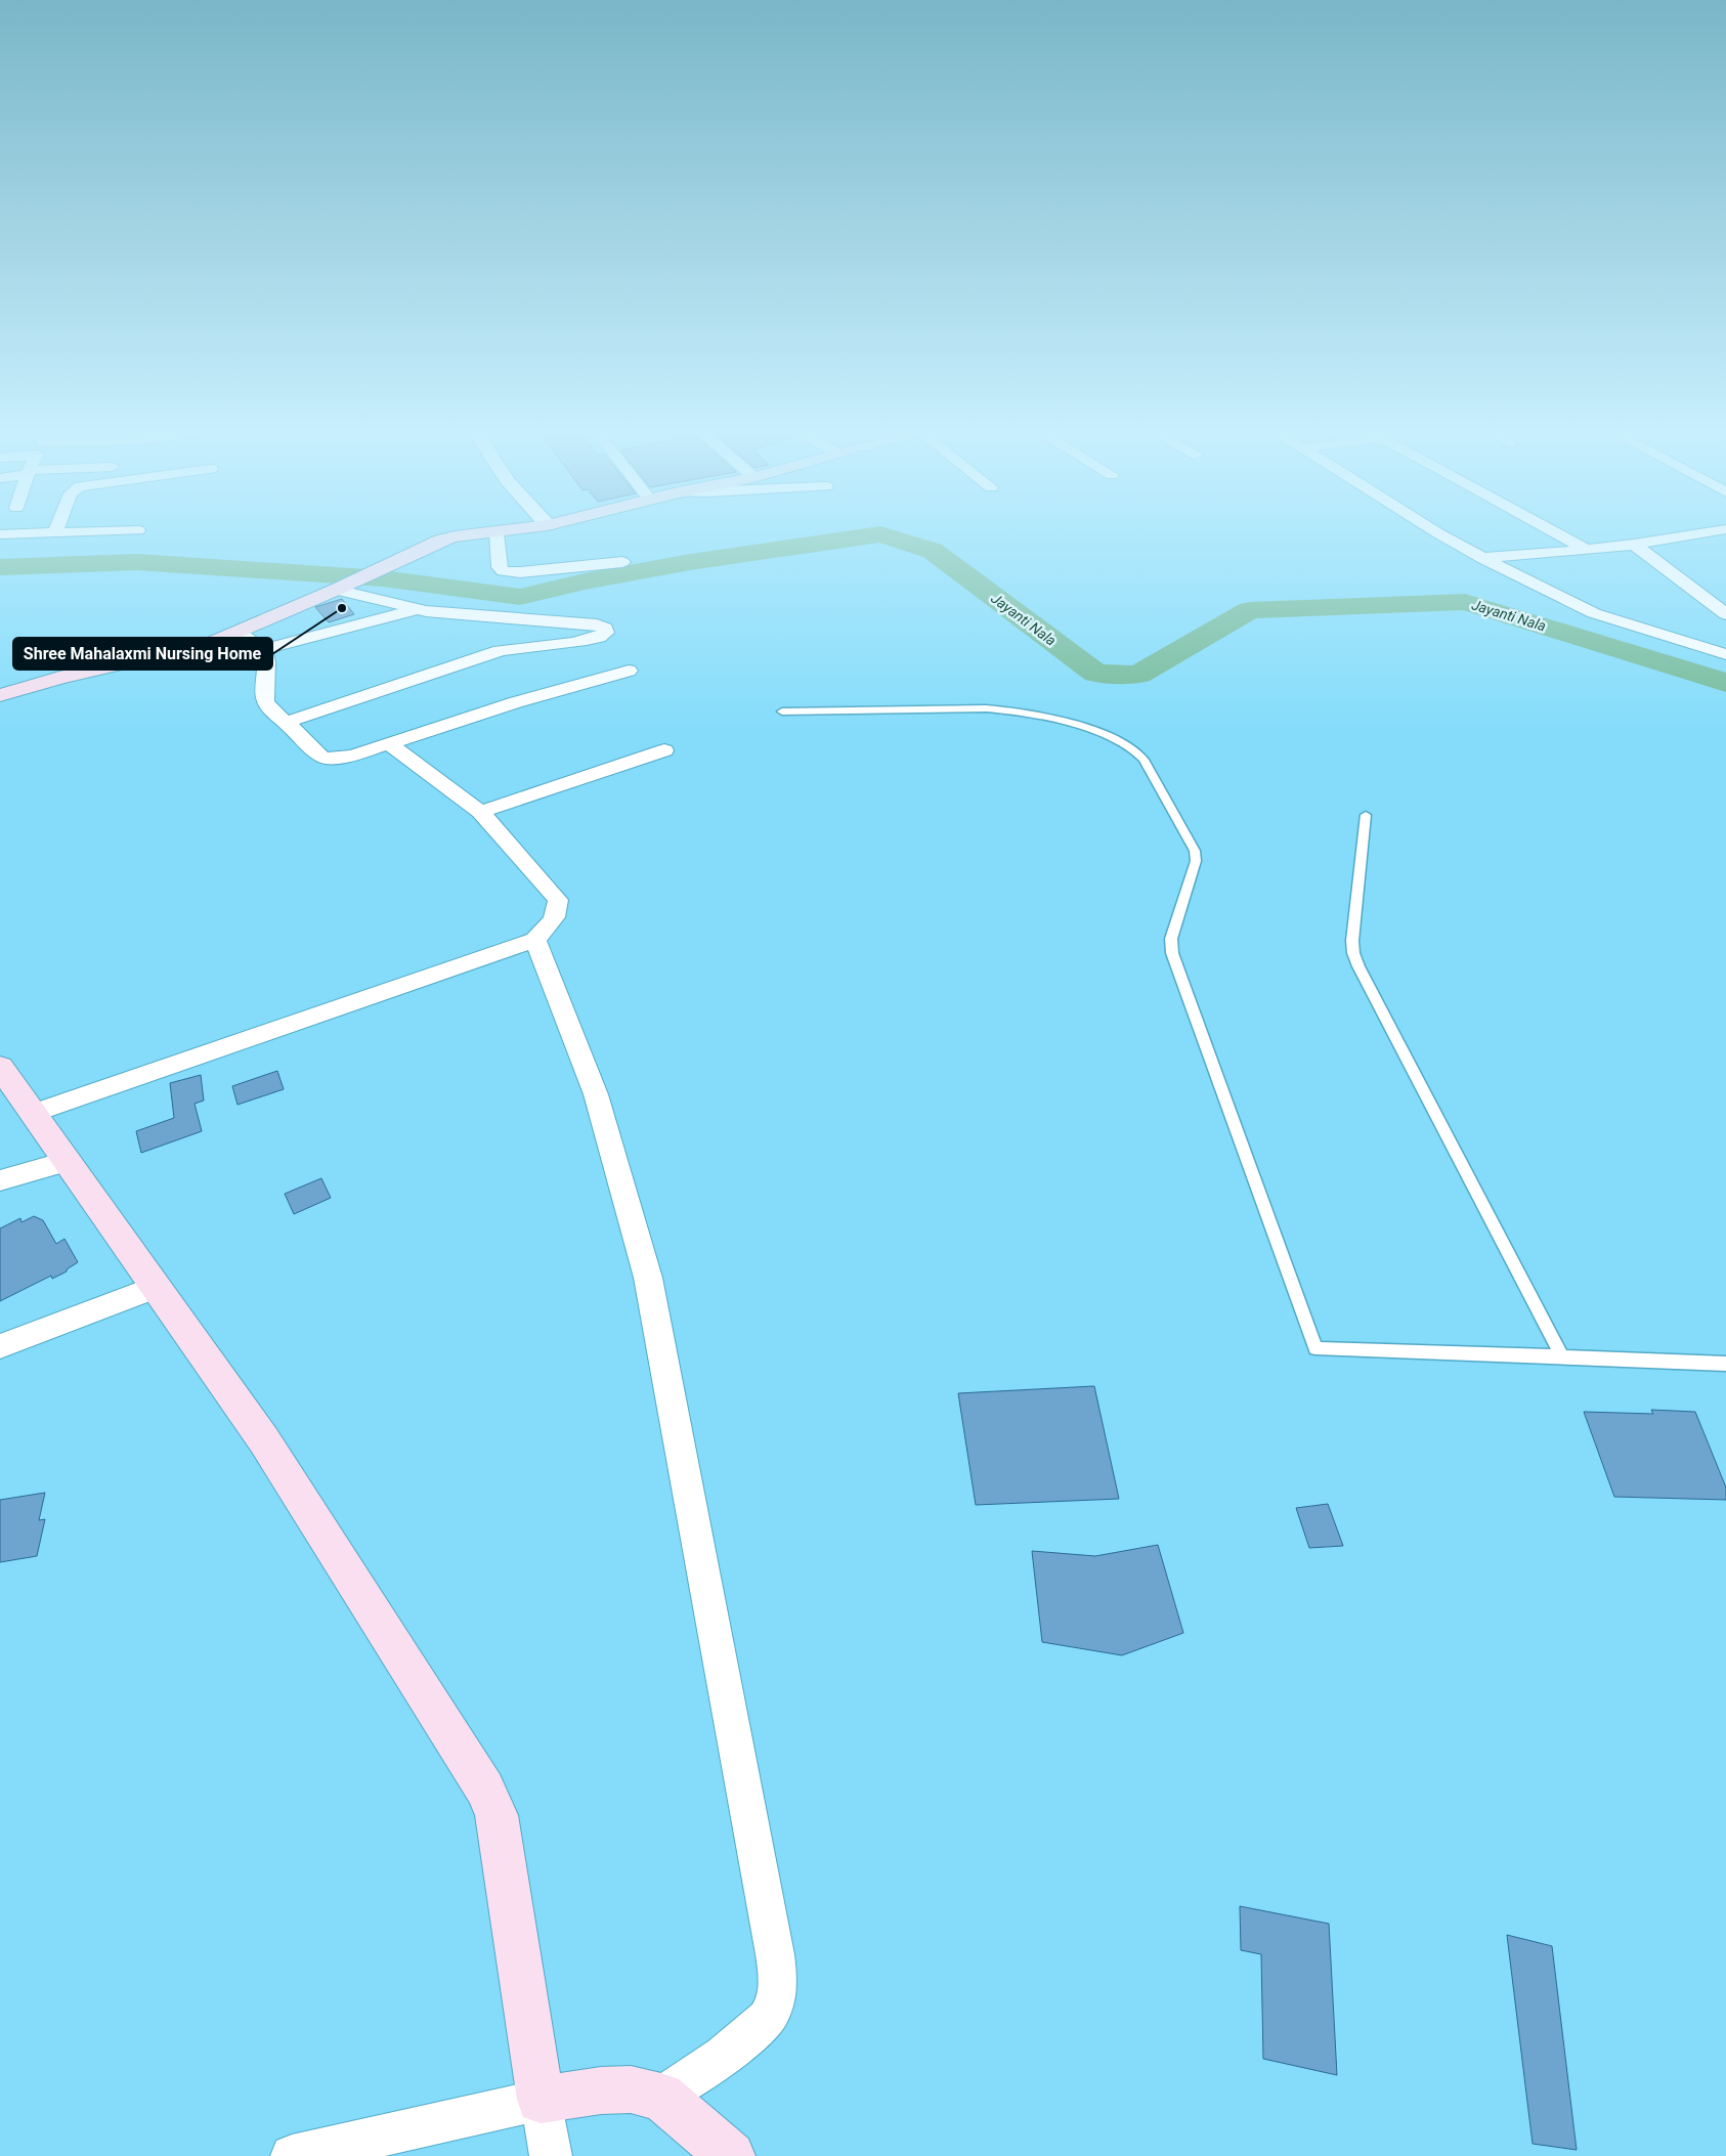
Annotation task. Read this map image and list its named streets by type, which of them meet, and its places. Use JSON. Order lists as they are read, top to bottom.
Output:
{
  "water": ["Jayanti Nala"],
  "places": ["Shree Mahalaxmi Nursing Home"]
}
